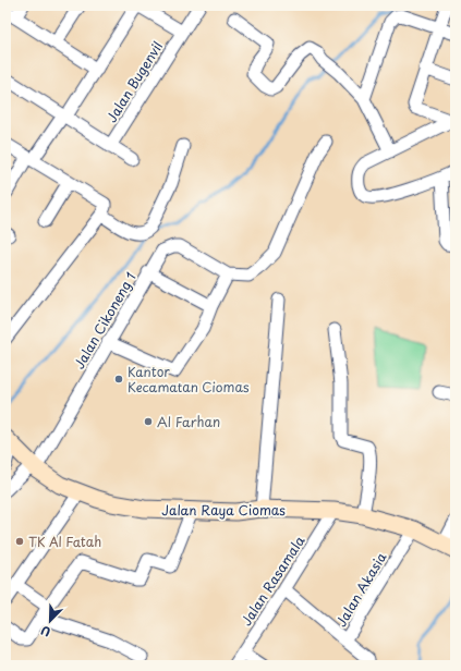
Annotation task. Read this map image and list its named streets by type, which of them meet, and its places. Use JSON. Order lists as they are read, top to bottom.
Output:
{
  "streets": {
    "main road": ["Jalan Raya Ciomas"],
    "street": [
      "Jalan Bugenvil",
      "Jalan Cikoneng 1",
      "Jalan Rasamala",
      "Jalan Akasia"
    ]
  },
  "crossings": [
    ["Jalan Cikoneng 1", "Jalan Raya Ciomas"],
    ["Jalan Raya Ciomas", "Jalan Rasamala"],
    ["Jalan Raya Ciomas", "Jalan Akasia"],
    ["Jalan Rasamala", "Jalan Akasia"]
  ],
  "places": ["Kantor Kecamatan Ciomas", "Al Farhan", "TK Al Fatah"],
  "north": "bottom left"
}
